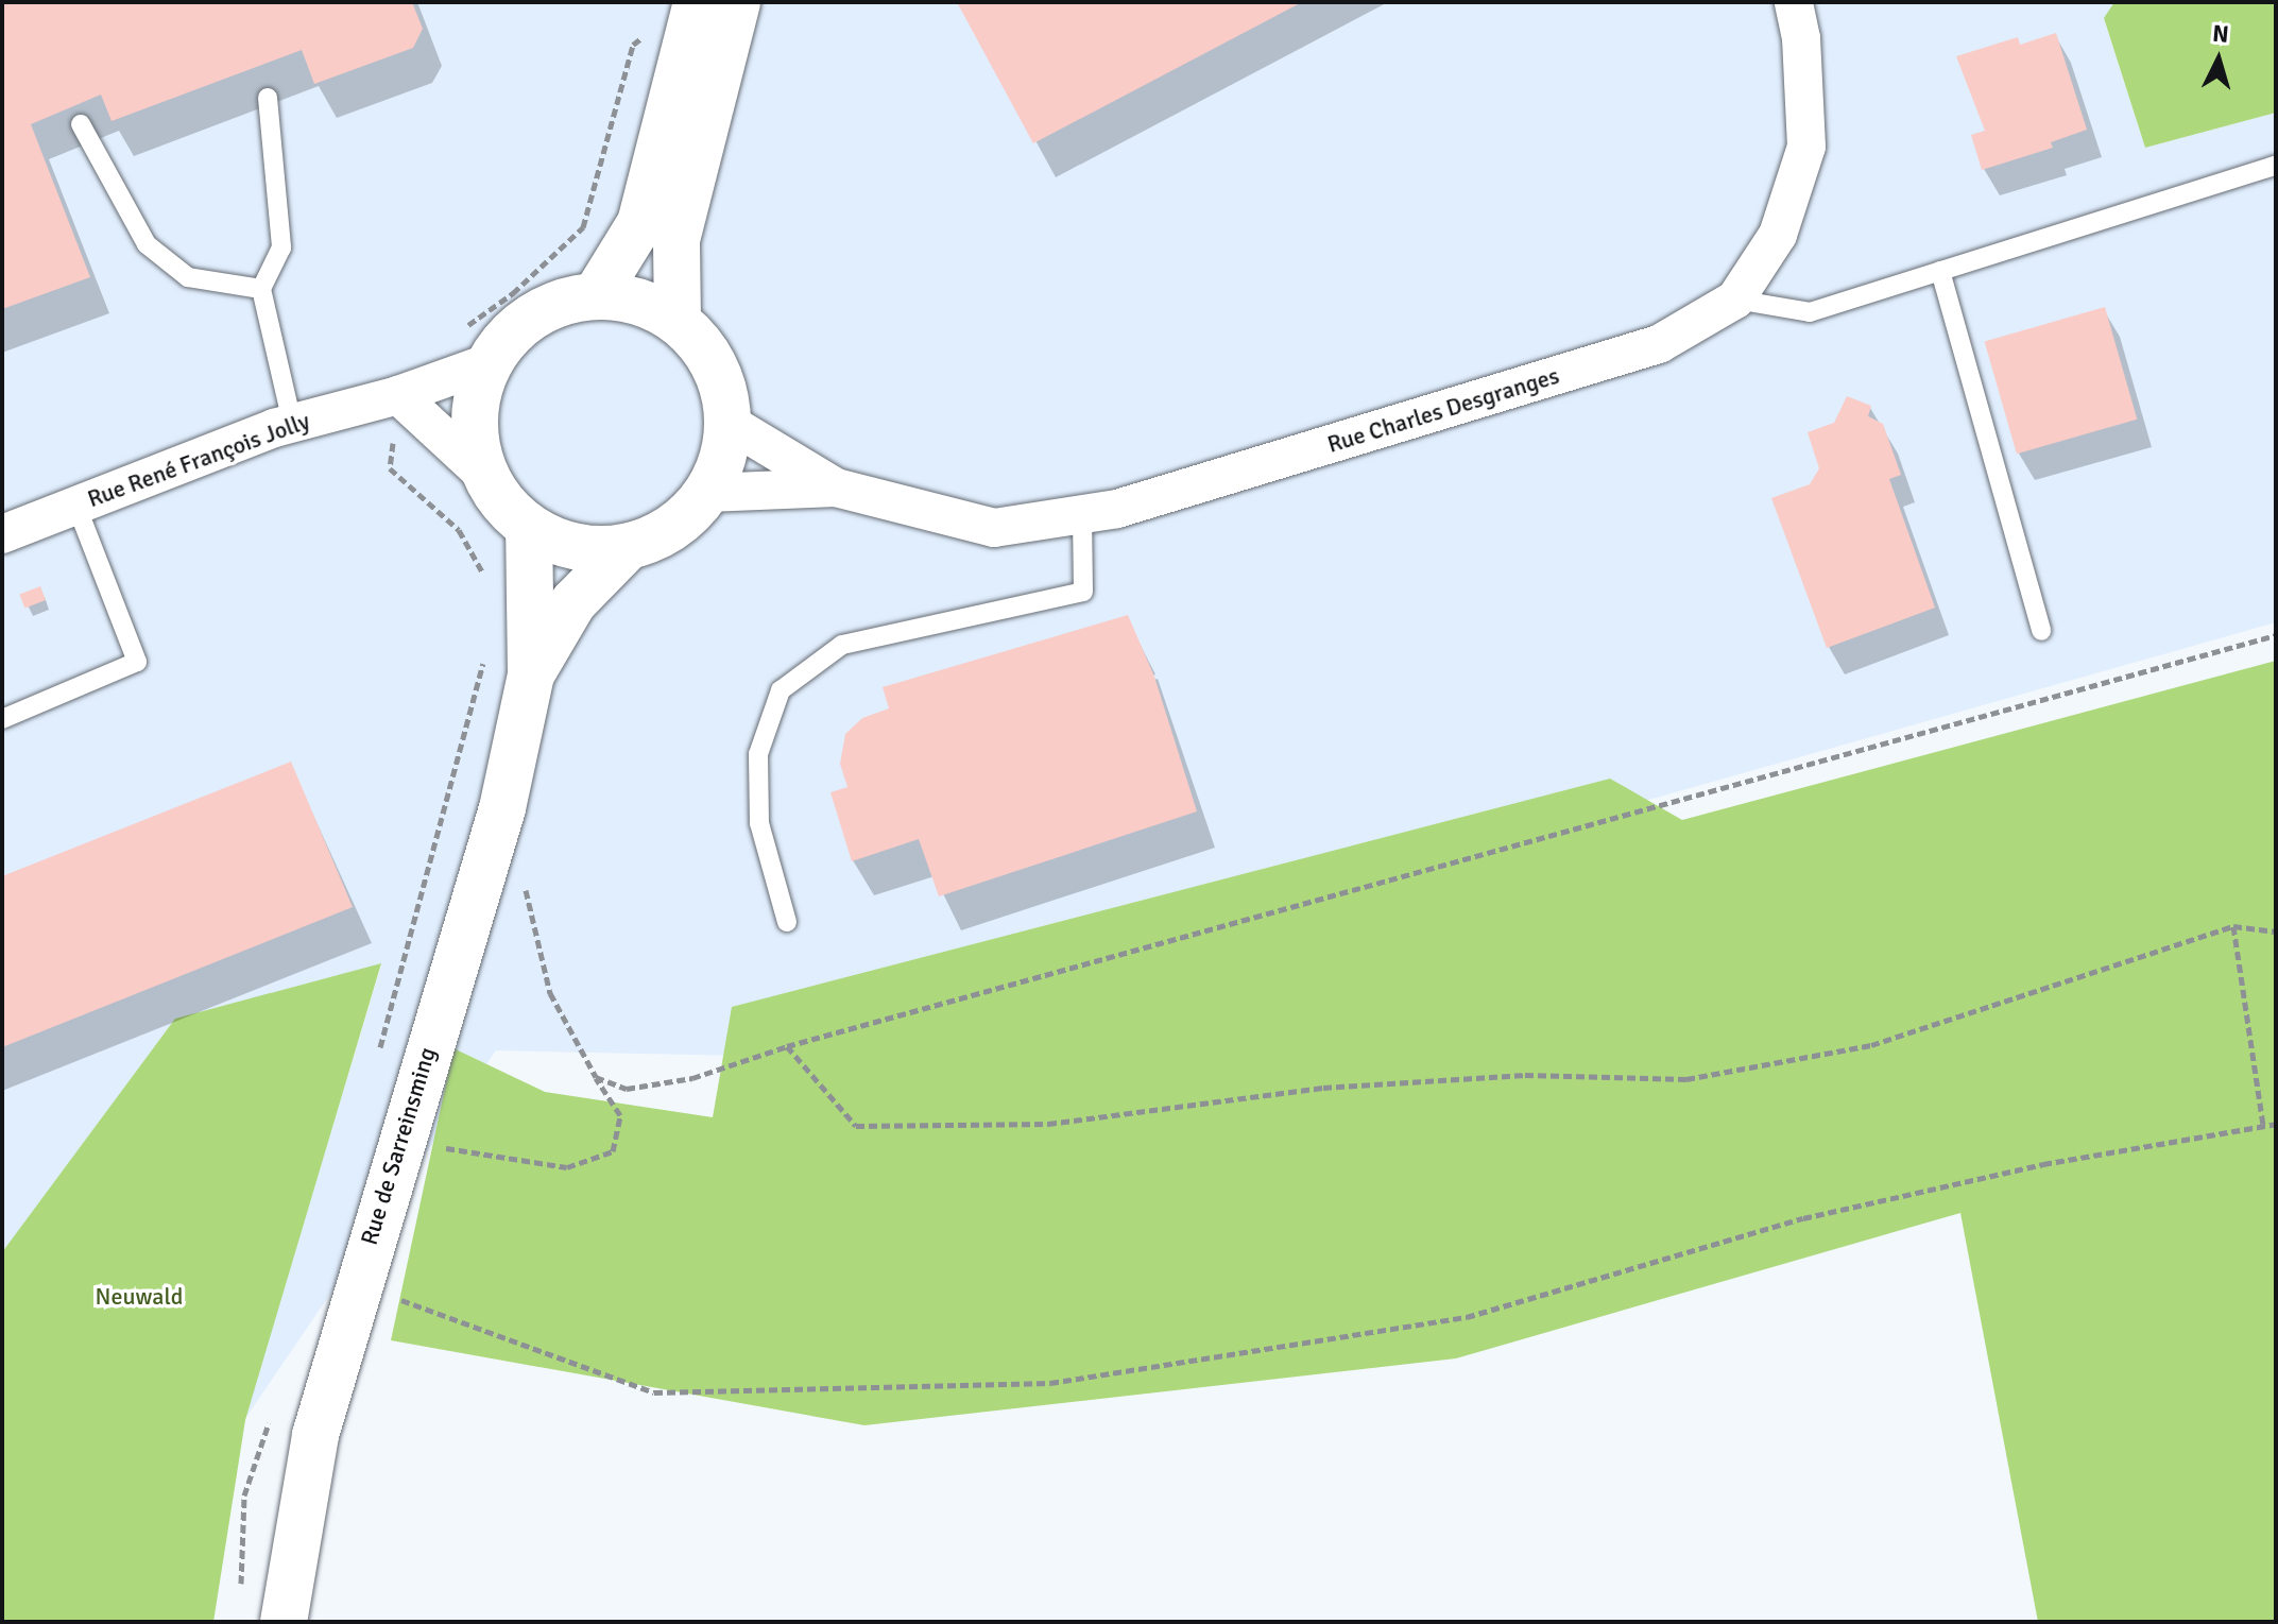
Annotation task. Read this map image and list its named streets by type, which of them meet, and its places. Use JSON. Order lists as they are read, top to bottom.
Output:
{
  "streets": {
    "street": ["Rue Charles Desgranges", "Rue René François Jolly", "Rue de Sarreinsming"]
  },
  "crossings": [
    ["Rue Charles Desgranges", "Rue René François Jolly"],
    ["Rue Charles Desgranges", "Rue de Sarreinsming"],
    ["Rue René François Jolly", "Rue de Sarreinsming"]
  ],
  "parks": ["Neuwald"],
  "north": "top"
}
